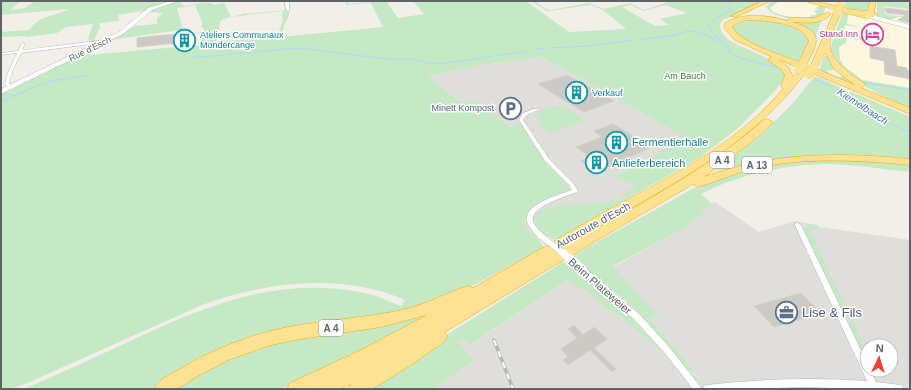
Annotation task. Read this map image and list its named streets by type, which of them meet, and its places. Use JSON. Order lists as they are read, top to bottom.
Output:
{
  "streets": {
    "highway": ["A 4", "A 13", "Autoroute d'Esch"],
    "main road": ["Rue d'Esch"],
    "street": ["Beim Plateweier"]
  },
  "crossings": [
    ["A 4", "Autoroute d'Esch"],
    ["A 13", "Autoroute d'Esch"]
  ],
  "water": ["Kiemelbaach"],
  "parks": ["Am Bauch"],
  "places": {
    "hotel": ["Stand Inn"],
    "building": [
      "Ateliers Communaux Mondercange",
      "Verkauf",
      "Fermentierhalle",
      "Anlieferbereich"
    ],
    "parking": ["Minett Kompost"],
    "office": ["Lise & Fils"]
  },
  "north": "top"
}
